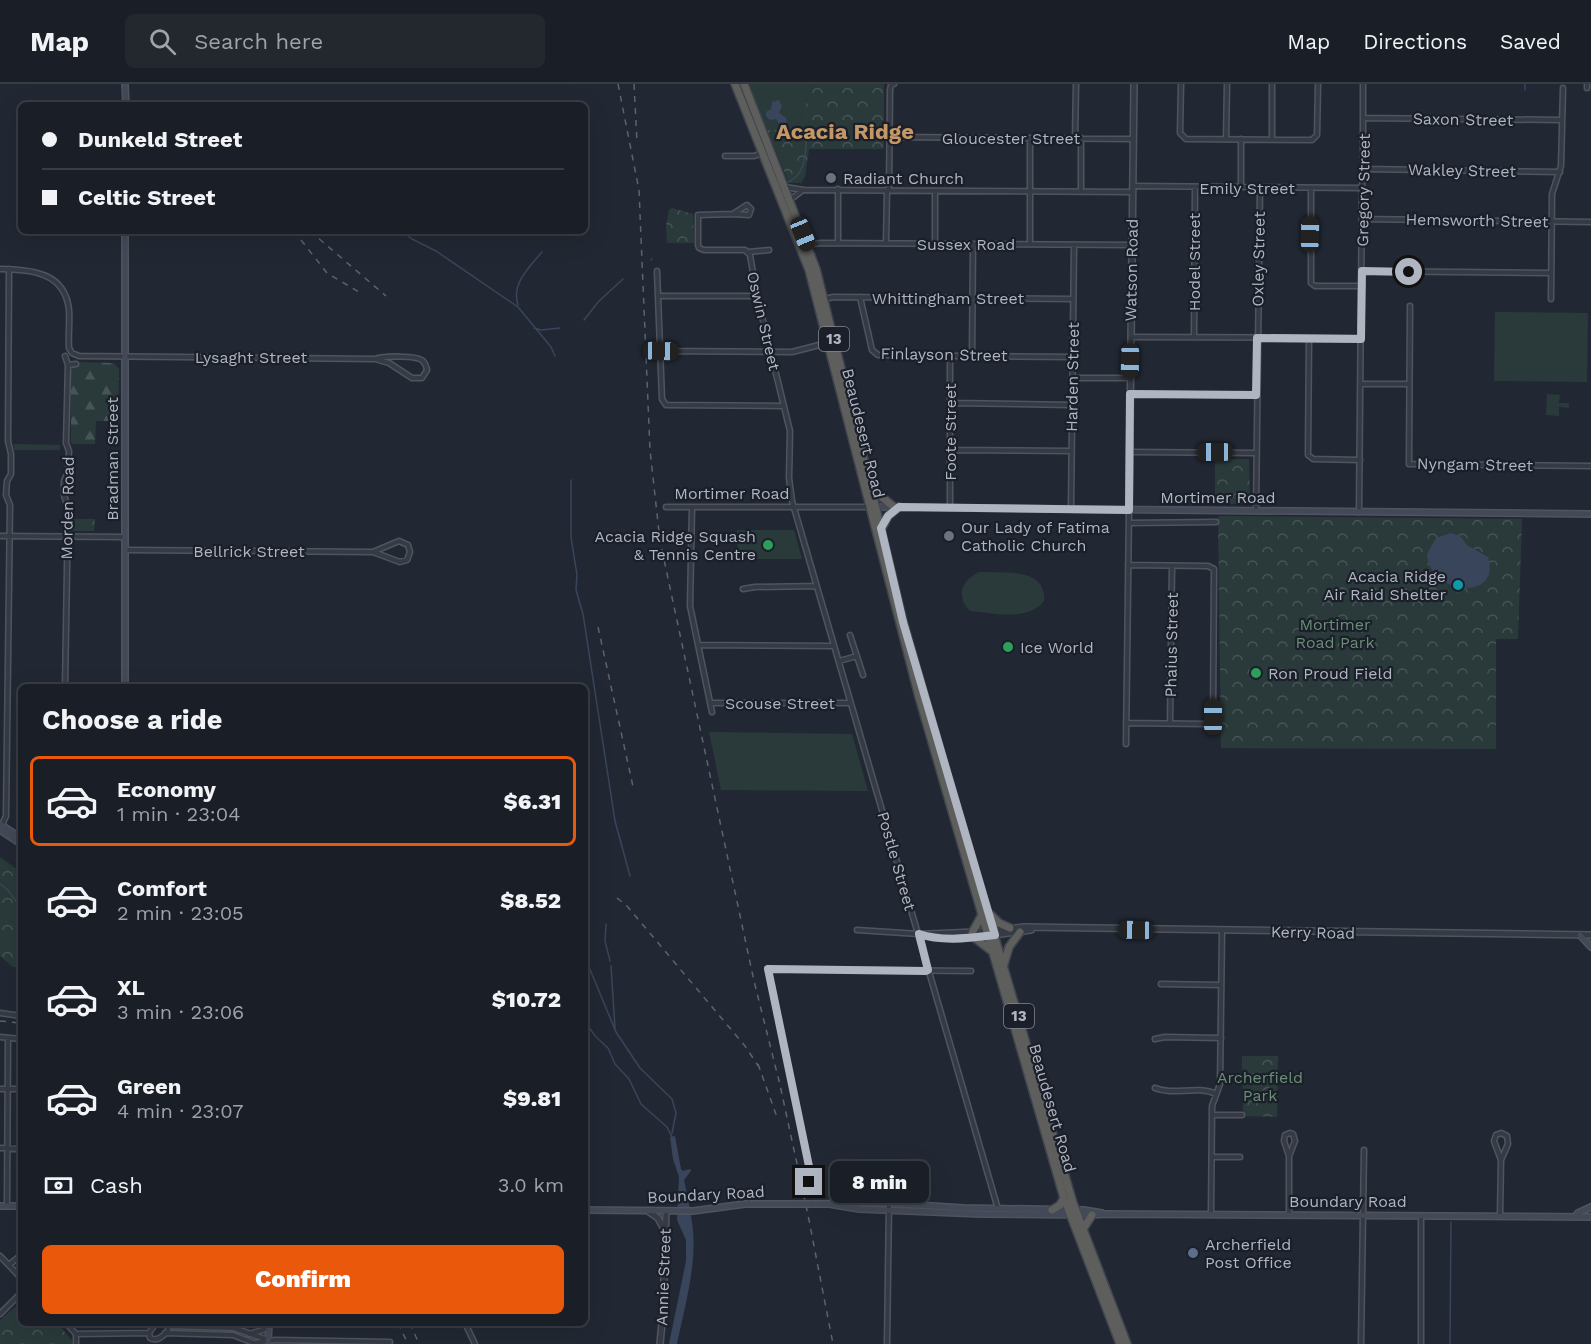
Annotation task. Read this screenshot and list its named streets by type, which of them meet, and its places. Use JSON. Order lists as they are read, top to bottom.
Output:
{
  "streets": {
    "highway": ["13", "Beaudesert Road"],
    "main road": ["Bradman Street", "Mortimer Road", "Boundary Road"],
    "street": [
      "Saxon Street",
      "Gloucester Street",
      "Wakley Street",
      "Emily Street",
      "Gregory Street",
      "Hemsworth Street",
      "Sussex Road",
      "Oxley Street",
      "Hodel Street",
      "Watson Road",
      "Whittingham Street",
      "Oswin Street",
      "Finlayson Street",
      "Lysaght Street",
      "Harden Street",
      "Foote Street",
      "Nyngam Street",
      "Morden Road",
      "Bellrick Street",
      "Phaius Street",
      "Scouse Street",
      "Postle Street",
      "Kerry Road",
      "Annie Street"
    ]
  },
  "crossings": [
    ["Saxon Street", "Gregory Street"],
    ["Gloucester Street", "Watson Road"],
    ["Wakley Street", "Gregory Street"],
    ["Emily Street", "Gregory Street"],
    ["Emily Street", "Oxley Street"],
    ["Emily Street", "Hodel Street"],
    ["Emily Street", "Watson Road"],
    ["Emily Street", "Beaudesert Road"],
    ["Gregory Street", "Hemsworth Street"],
    ["Gregory Street", "Mortimer Road"],
    ["Sussex Road", "Watson Road"],
    ["Sussex Road", "Harden Street"],
    ["Sussex Road", "Beaudesert Road"],
    ["Oxley Street", "Mortimer Road"],
    ["Watson Road", "Mortimer Road"],
    ["Whittingham Street", "Finlayson Street"],
    ["Whittingham Street", "Harden Street"],
    ["Whittingham Street", "Beaudesert Road"],
    ["Oswin Street", "Mortimer Road"],
    ["Oswin Street", "Postle Street"],
    ["Finlayson Street", "Harden Street"],
    ["Finlayson Street", "Foote Street"],
    ["Lysaght Street", "Bradman Street"],
    ["Harden Street", "Mortimer Road"],
    ["Foote Street", "Mortimer Road"],
    ["Beaudesert Road", "Mortimer Road"],
    ["Beaudesert Road", "Kerry Road"],
    ["Beaudesert Road", "Boundary Road"],
    ["Bradman Street", "Bellrick Street"],
    ["Mortimer Road", "Postle Street"],
    ["Scouse Street", "Postle Street"],
    ["Postle Street", "Kerry Road"],
    ["Postle Street", "Boundary Road"],
    ["Boundary Road", "Annie Street"]
  ],
  "districts": ["Acacia Ridge"],
  "parks": ["Mortimer Road Park", "Archerfield Park"],
  "places": [
    "Radiant Church",
    "Our Lady of Fatima Catholic Church",
    "Acacia Ridge Squash & Tennis Centre",
    "Acacia Ridge Air Raid Shelter",
    "Ice World",
    "Ron Proud Field",
    "Archerfield Post Office"
  ],
  "page": {
    "header": "Map",
    "search": "Search here",
    "nav": ["Map", "Directions", "Saved"],
    "banner": ["Dunkeld Street", "Celtic Street"],
    "heading": "Choose a ride",
    "list": [
      {
        "name": "Economy",
        "note": "1 min · 23:04",
        "value": "$6.31"
      },
      {
        "name": "Comfort",
        "note": "2 min · 23:05",
        "value": "$8.52"
      },
      {
        "name": "XL",
        "note": "3 min · 23:06",
        "value": "$10.72"
      },
      {
        "name": "Green",
        "note": "4 min · 23:07",
        "value": "$9.81"
      }
    ],
    "pay": ["Cash", "3.0 km"],
    "bubble": "8 min",
    "buttons": "Confirm"
  }
}
